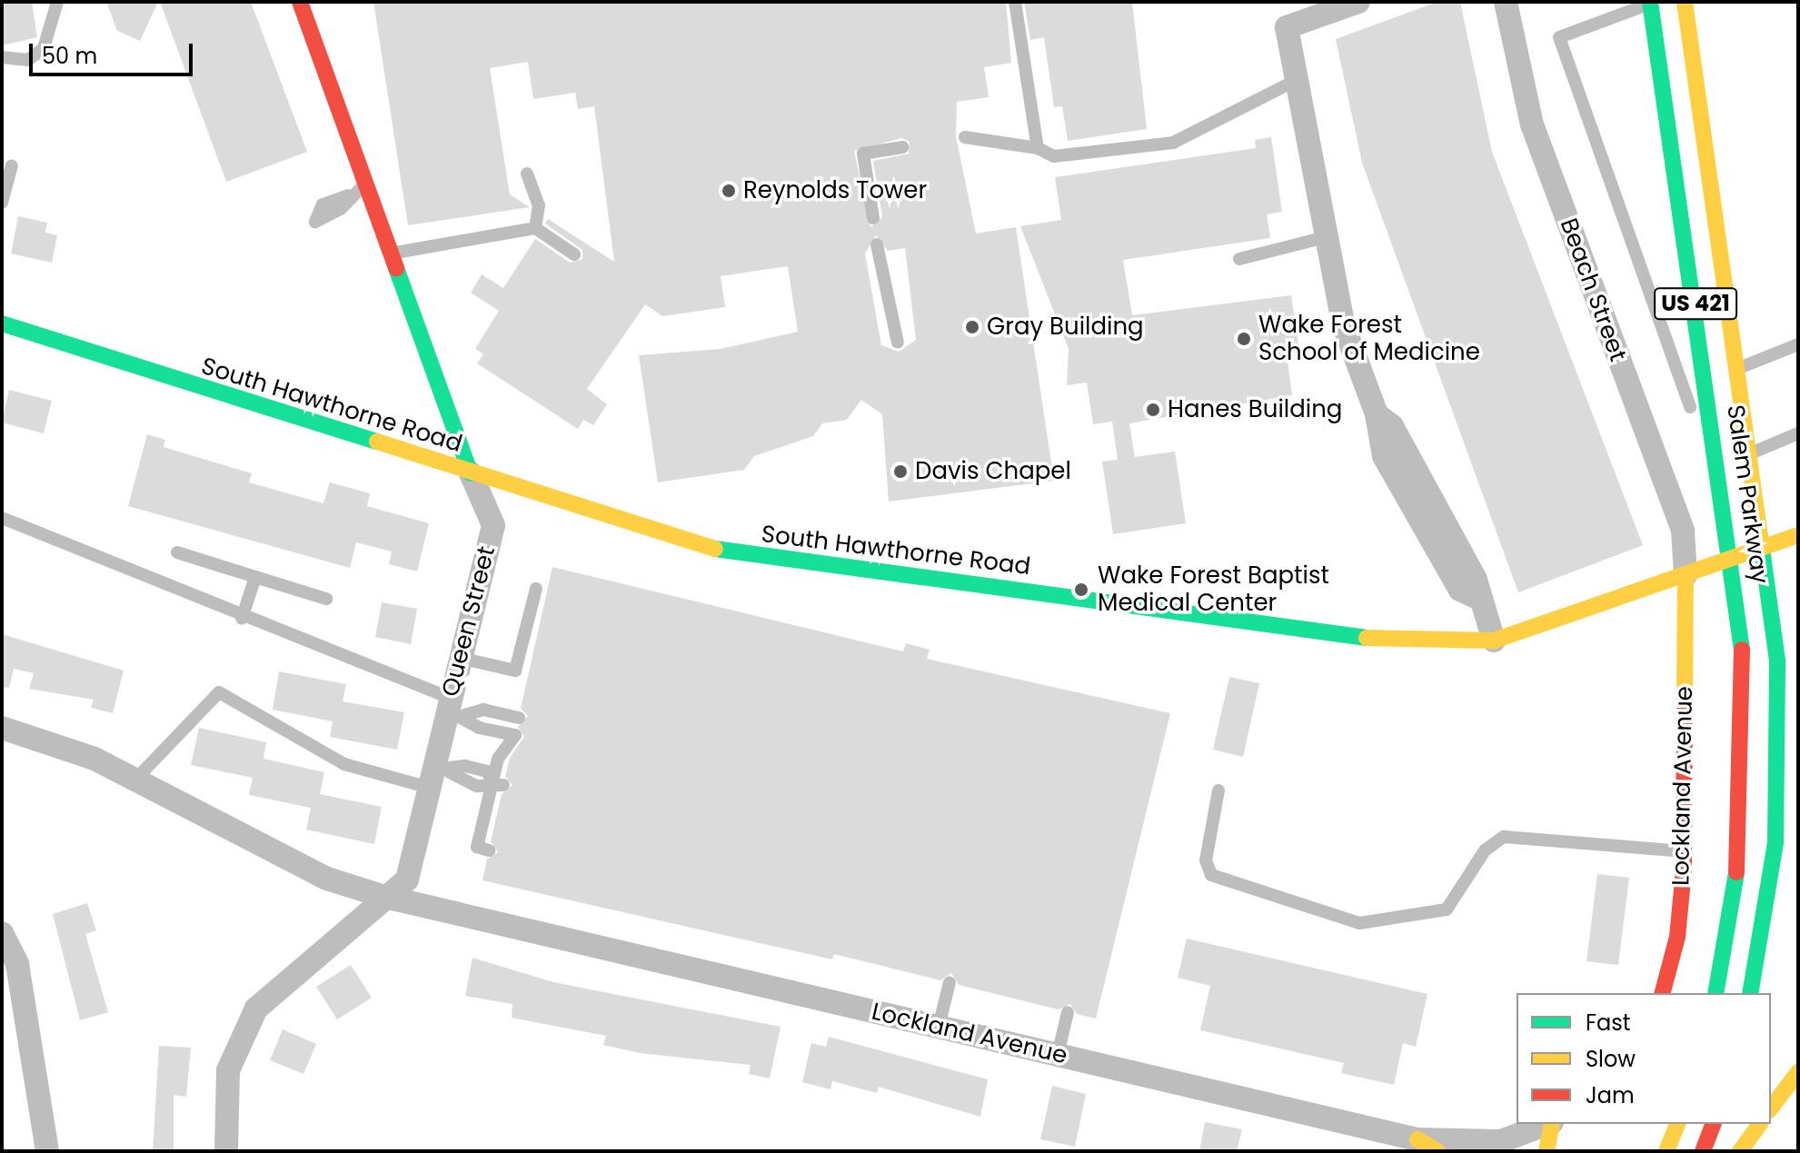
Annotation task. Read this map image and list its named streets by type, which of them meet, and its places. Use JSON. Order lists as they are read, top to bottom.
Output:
{
  "streets": {
    "main road": [
      "US 421",
      "South Hawthorne Road",
      "Salem Parkway",
      "Queen Street",
      "Lockland Avenue"
    ],
    "street": ["Beach Street"]
  },
  "crossings": [
    ["Beach Street", "South Hawthorne Road"],
    ["Beach Street", "Lockland Avenue"],
    ["South Hawthorne Road", "Queen Street"],
    ["South Hawthorne Road", "Lockland Avenue"],
    ["Queen Street", "Lockland Avenue"]
  ],
  "places": [
    "Reynolds Tower",
    "Gray Building",
    "Wake Forest School of Medicine",
    "Hanes Building",
    "Davis Chapel",
    "Wake Forest Baptist Medical Center"
  ],
  "legend": ["Fast", "Slow", "Jam"],
  "scale_bar": "50 m"
}
